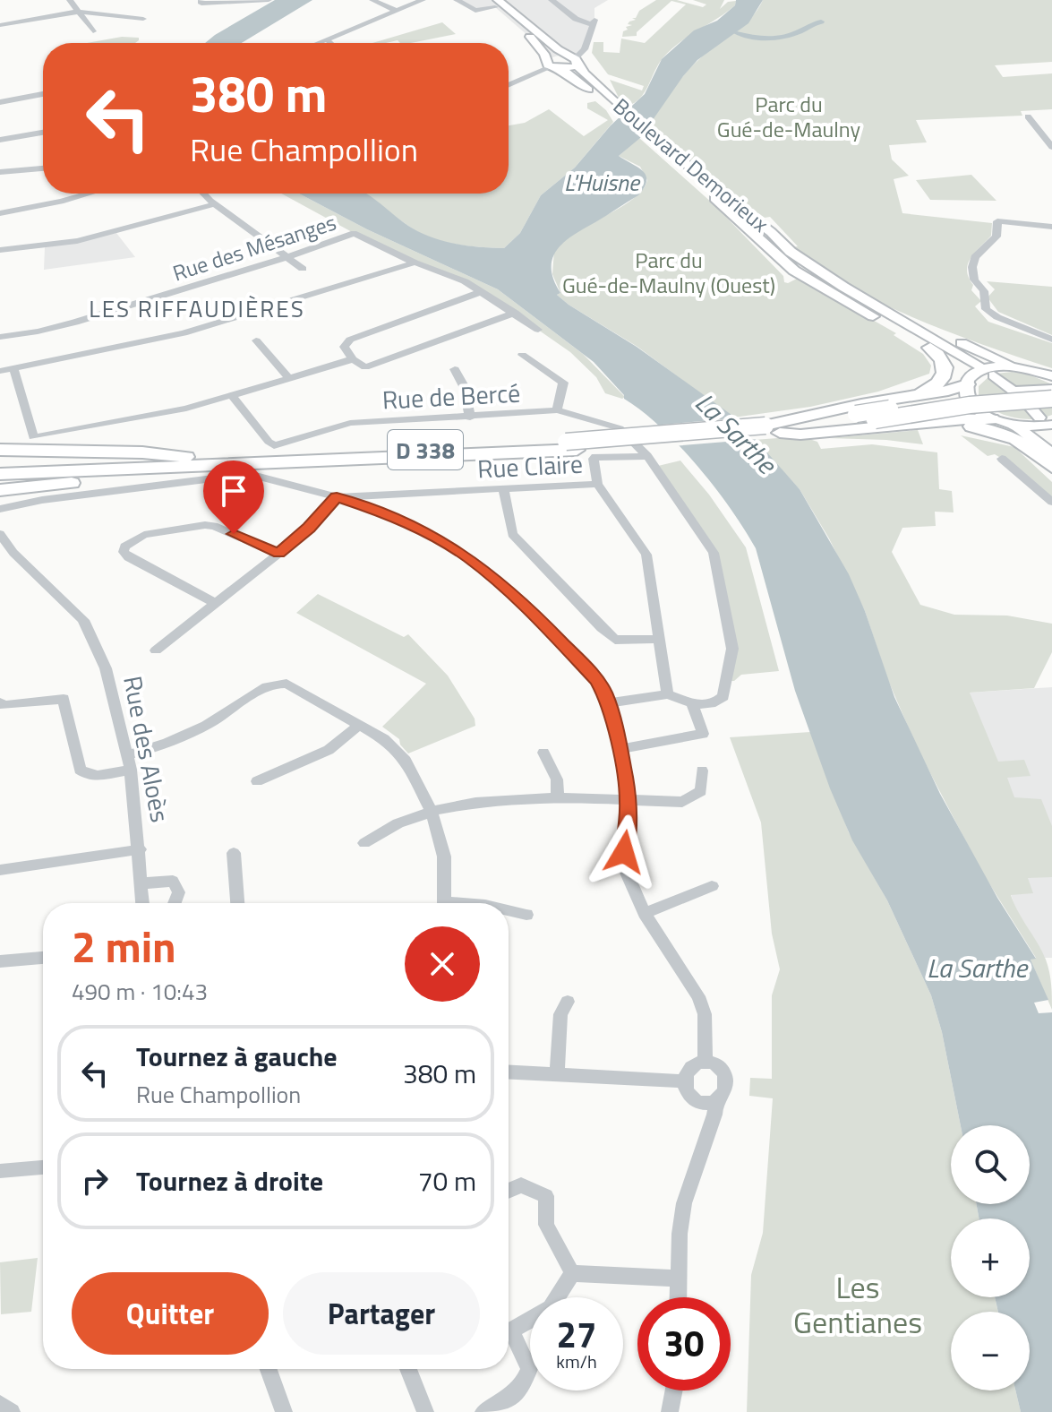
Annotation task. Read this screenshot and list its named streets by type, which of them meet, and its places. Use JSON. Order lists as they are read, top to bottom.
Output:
{
  "streets": {
    "highway": ["D 338"],
    "main road": ["Boulevard Demorieux"],
    "street": [
      "Rue des Mésanges",
      "Rue de Bercé",
      "Rue Claire",
      "Rue des Aloès"
    ]
  },
  "districts": ["LES RIFFAUDIÈRES"],
  "water": ["L'Huisne", "La Sarthe"],
  "parks": ["Parc du Gué-de-Maulny", "Parc du Gué-de-Maulny (Ouest)", "Les Gentianes"],
  "page": {
    "turn": ["380 m", "Rue Champollion"],
    "heading": ["2 min", "490 m · 10:43"],
    "list": [
      {
        "name": "Tournez à gauche",
        "note": "Rue Champollion",
        "value": "380 m"
      },
      {
        "name": "Tournez à droite",
        "value": "70 m"
      }
    ],
    "map_buttons": ["+", "−"],
    "buttons": ["Quitter", "Partager"],
    "speed": "27 km/h",
    "limit": "30"
  }
}
